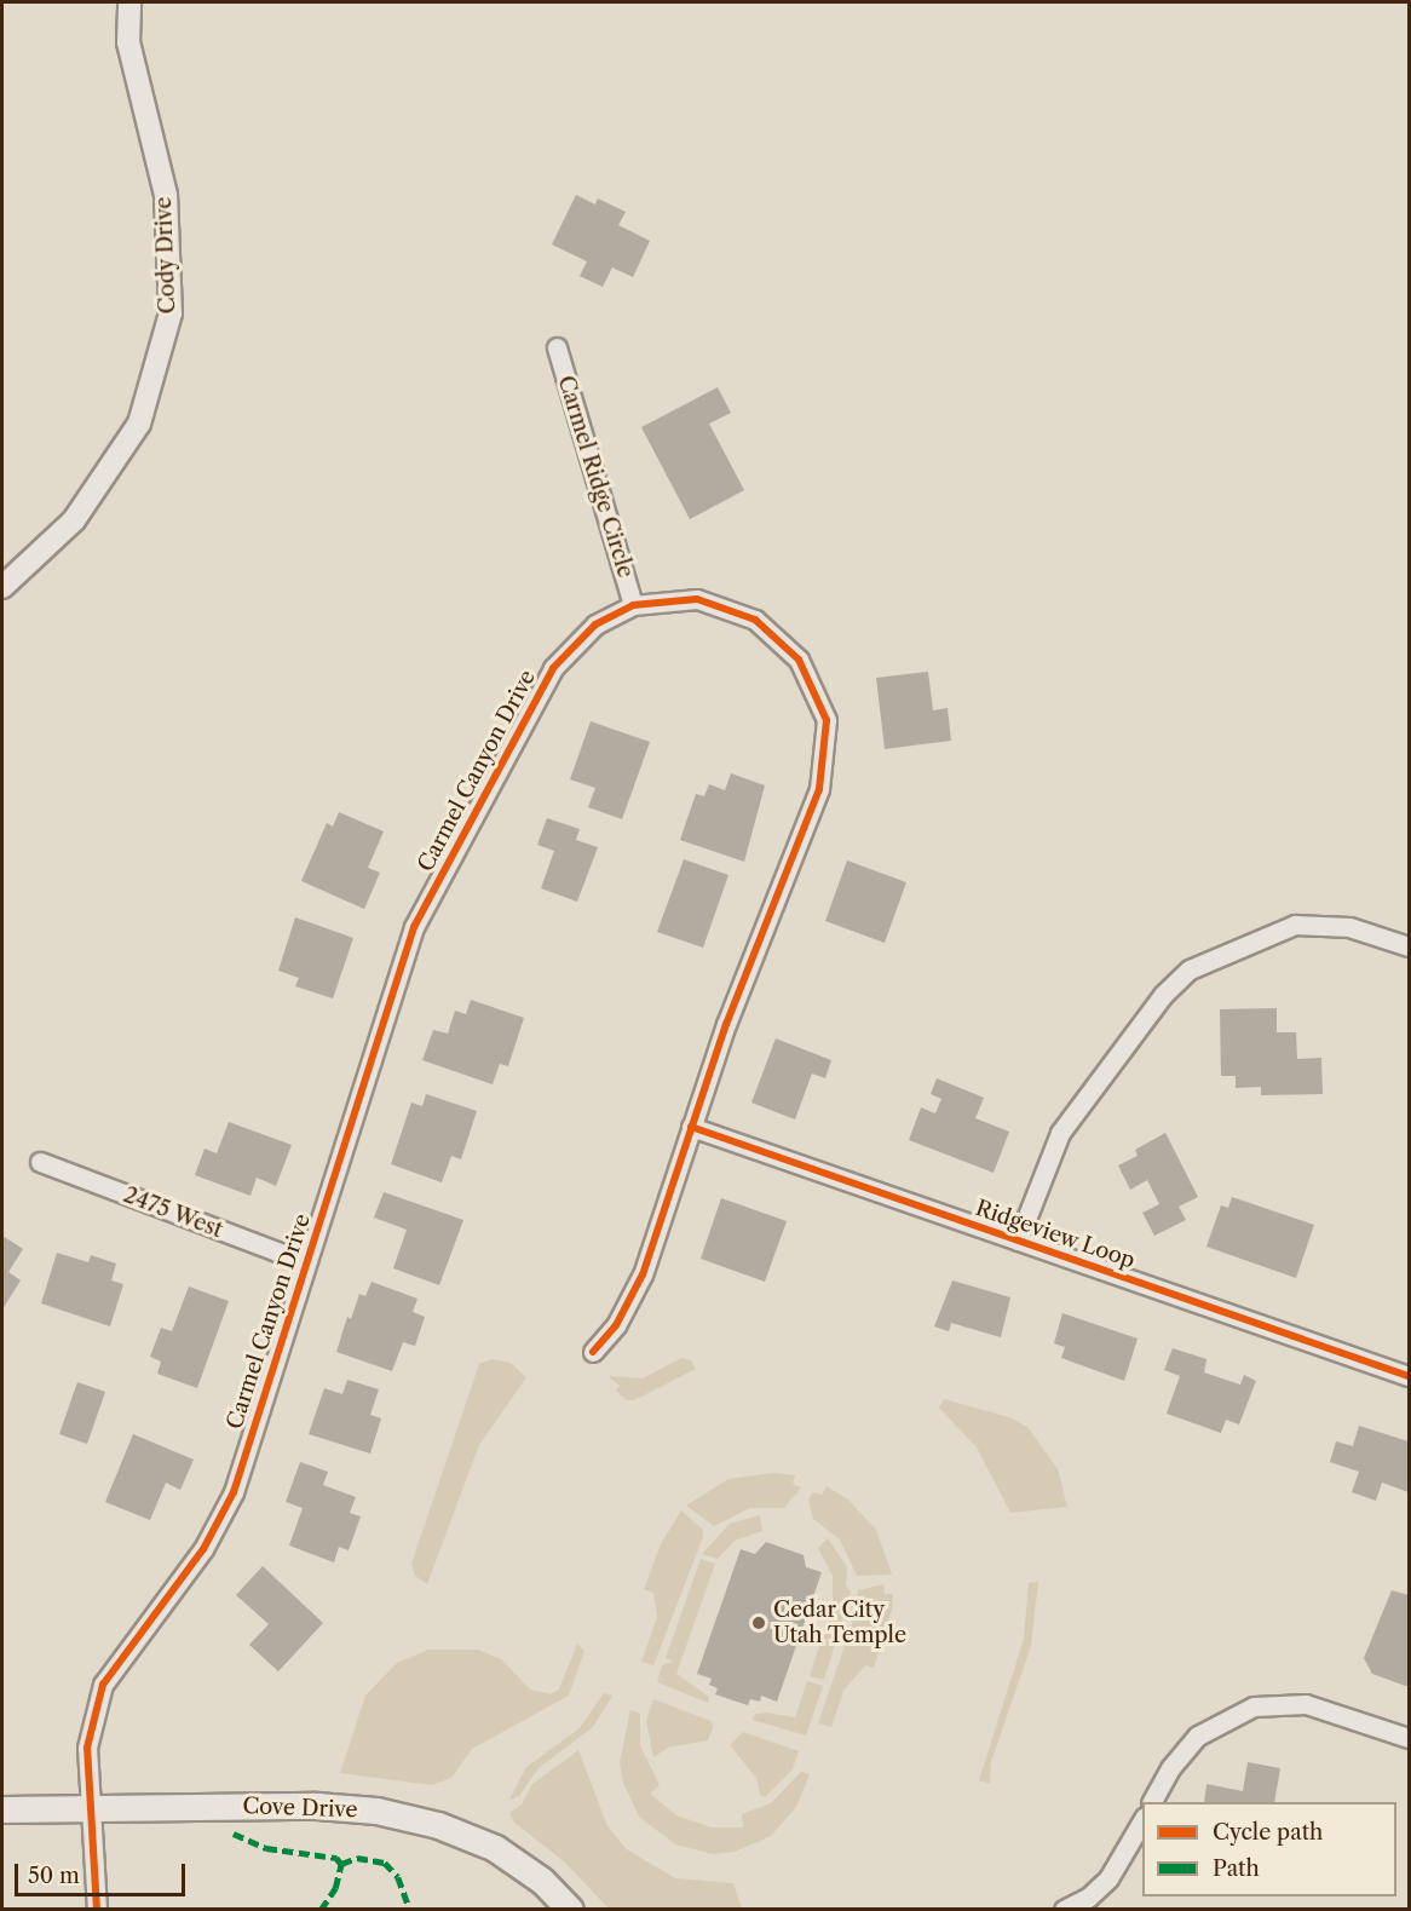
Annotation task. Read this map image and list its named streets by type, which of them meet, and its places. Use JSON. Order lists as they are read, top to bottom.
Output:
{
  "streets": {
    "main road": ["Cove Drive"],
    "street": [
      "Cody Drive",
      "Carmel Ridge Circle",
      "Carmel Canyon Drive",
      "2475 West",
      "Ridgeview Loop"
    ]
  },
  "crossings": [
    ["Carmel Ridge Circle", "Carmel Canyon Drive"],
    ["Carmel Canyon Drive", "2475 West"],
    ["Carmel Canyon Drive", "Ridgeview Loop"],
    ["Carmel Canyon Drive", "Cove Drive"]
  ],
  "places": ["Cedar City Utah Temple"],
  "legend": ["Cycle path", "Path"],
  "scale_bar": "50 m"
}
